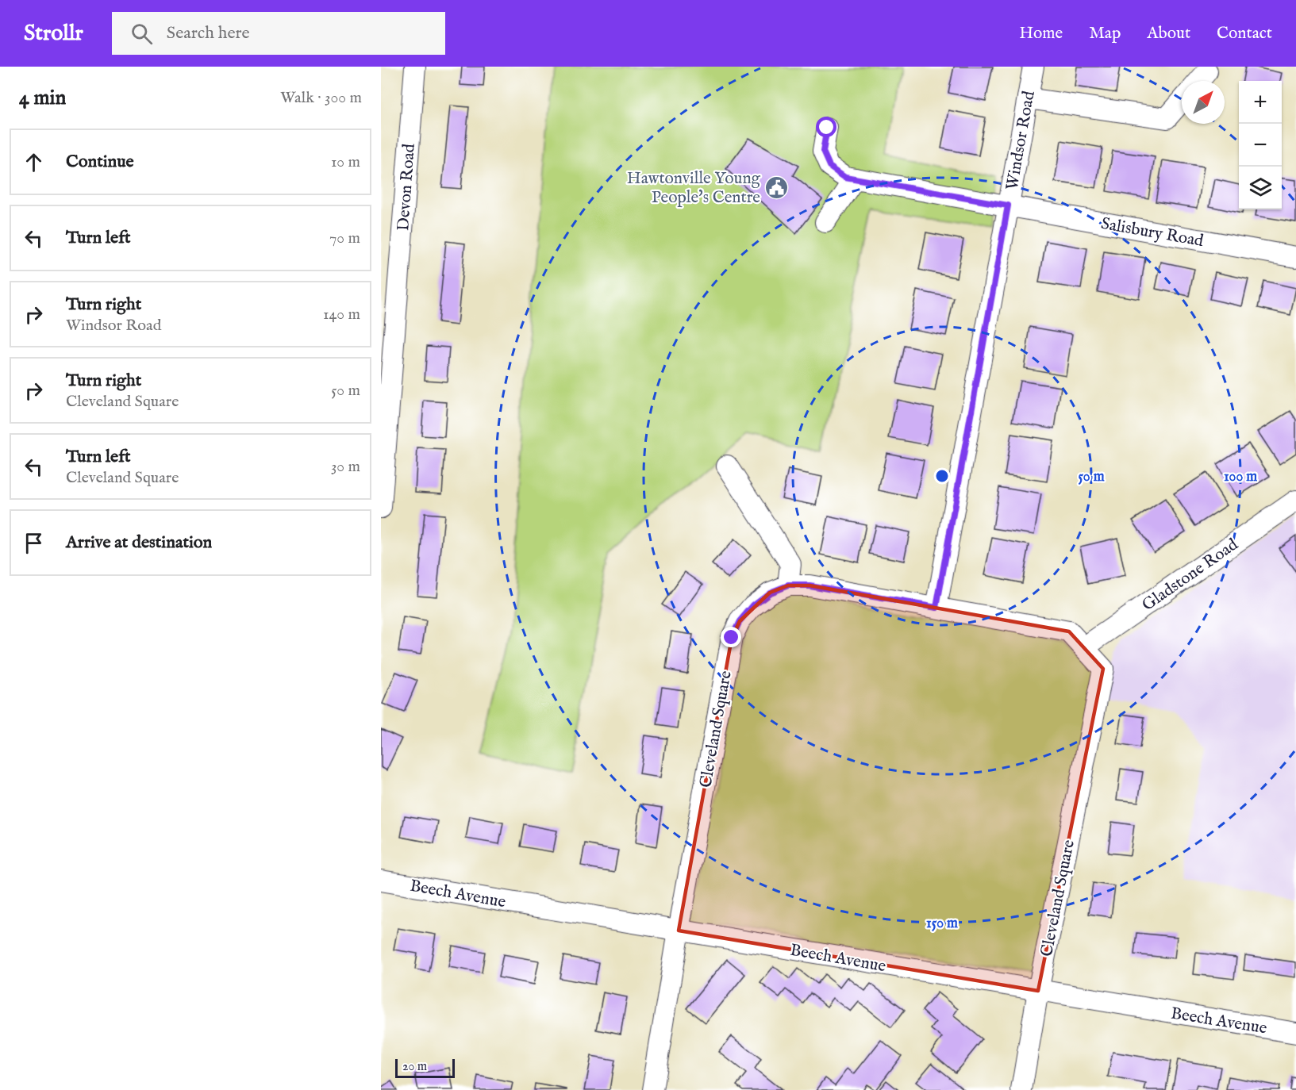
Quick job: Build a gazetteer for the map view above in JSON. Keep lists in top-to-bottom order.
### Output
{
  "streets": {
    "street": [
      "Windsor Road",
      "Devon Road",
      "Salisbury Road",
      "Gladstone Road",
      "Cleveland Square",
      "Beech Avenue"
    ]
  },
  "crossings": [
    ["Windsor Road", "Salisbury Road"],
    ["Windsor Road", "Cleveland Square"],
    ["Gladstone Road", "Cleveland Square"],
    ["Cleveland Square", "Beech Avenue"]
  ],
  "places": {
    "public building": ["Hawtonville Young People's Centre"]
  },
  "scale_bar": "20 m",
  "north": "top right",
  "page": {
    "header": "Strollr",
    "search": "Search here",
    "nav": [
      "Home",
      "Map",
      "About",
      "Contact"
    ],
    "heading": ["4 min", "Walk · 300 m"],
    "map_buttons": ["+", "−"],
    "list": [
      ["Continue", "10 m"],
      ["Turn left", "70 m"],
      ["Turn right", "Windsor Road", "140 m"],
      ["Turn right", "Cleveland Square", "50 m"],
      ["Turn left", "Cleveland Square", "30 m"],
      "Arrive at destination"
    ],
    "scale": "20 m"
  },
  "rings": ["50 m", "100 m", "150 m"]
}
